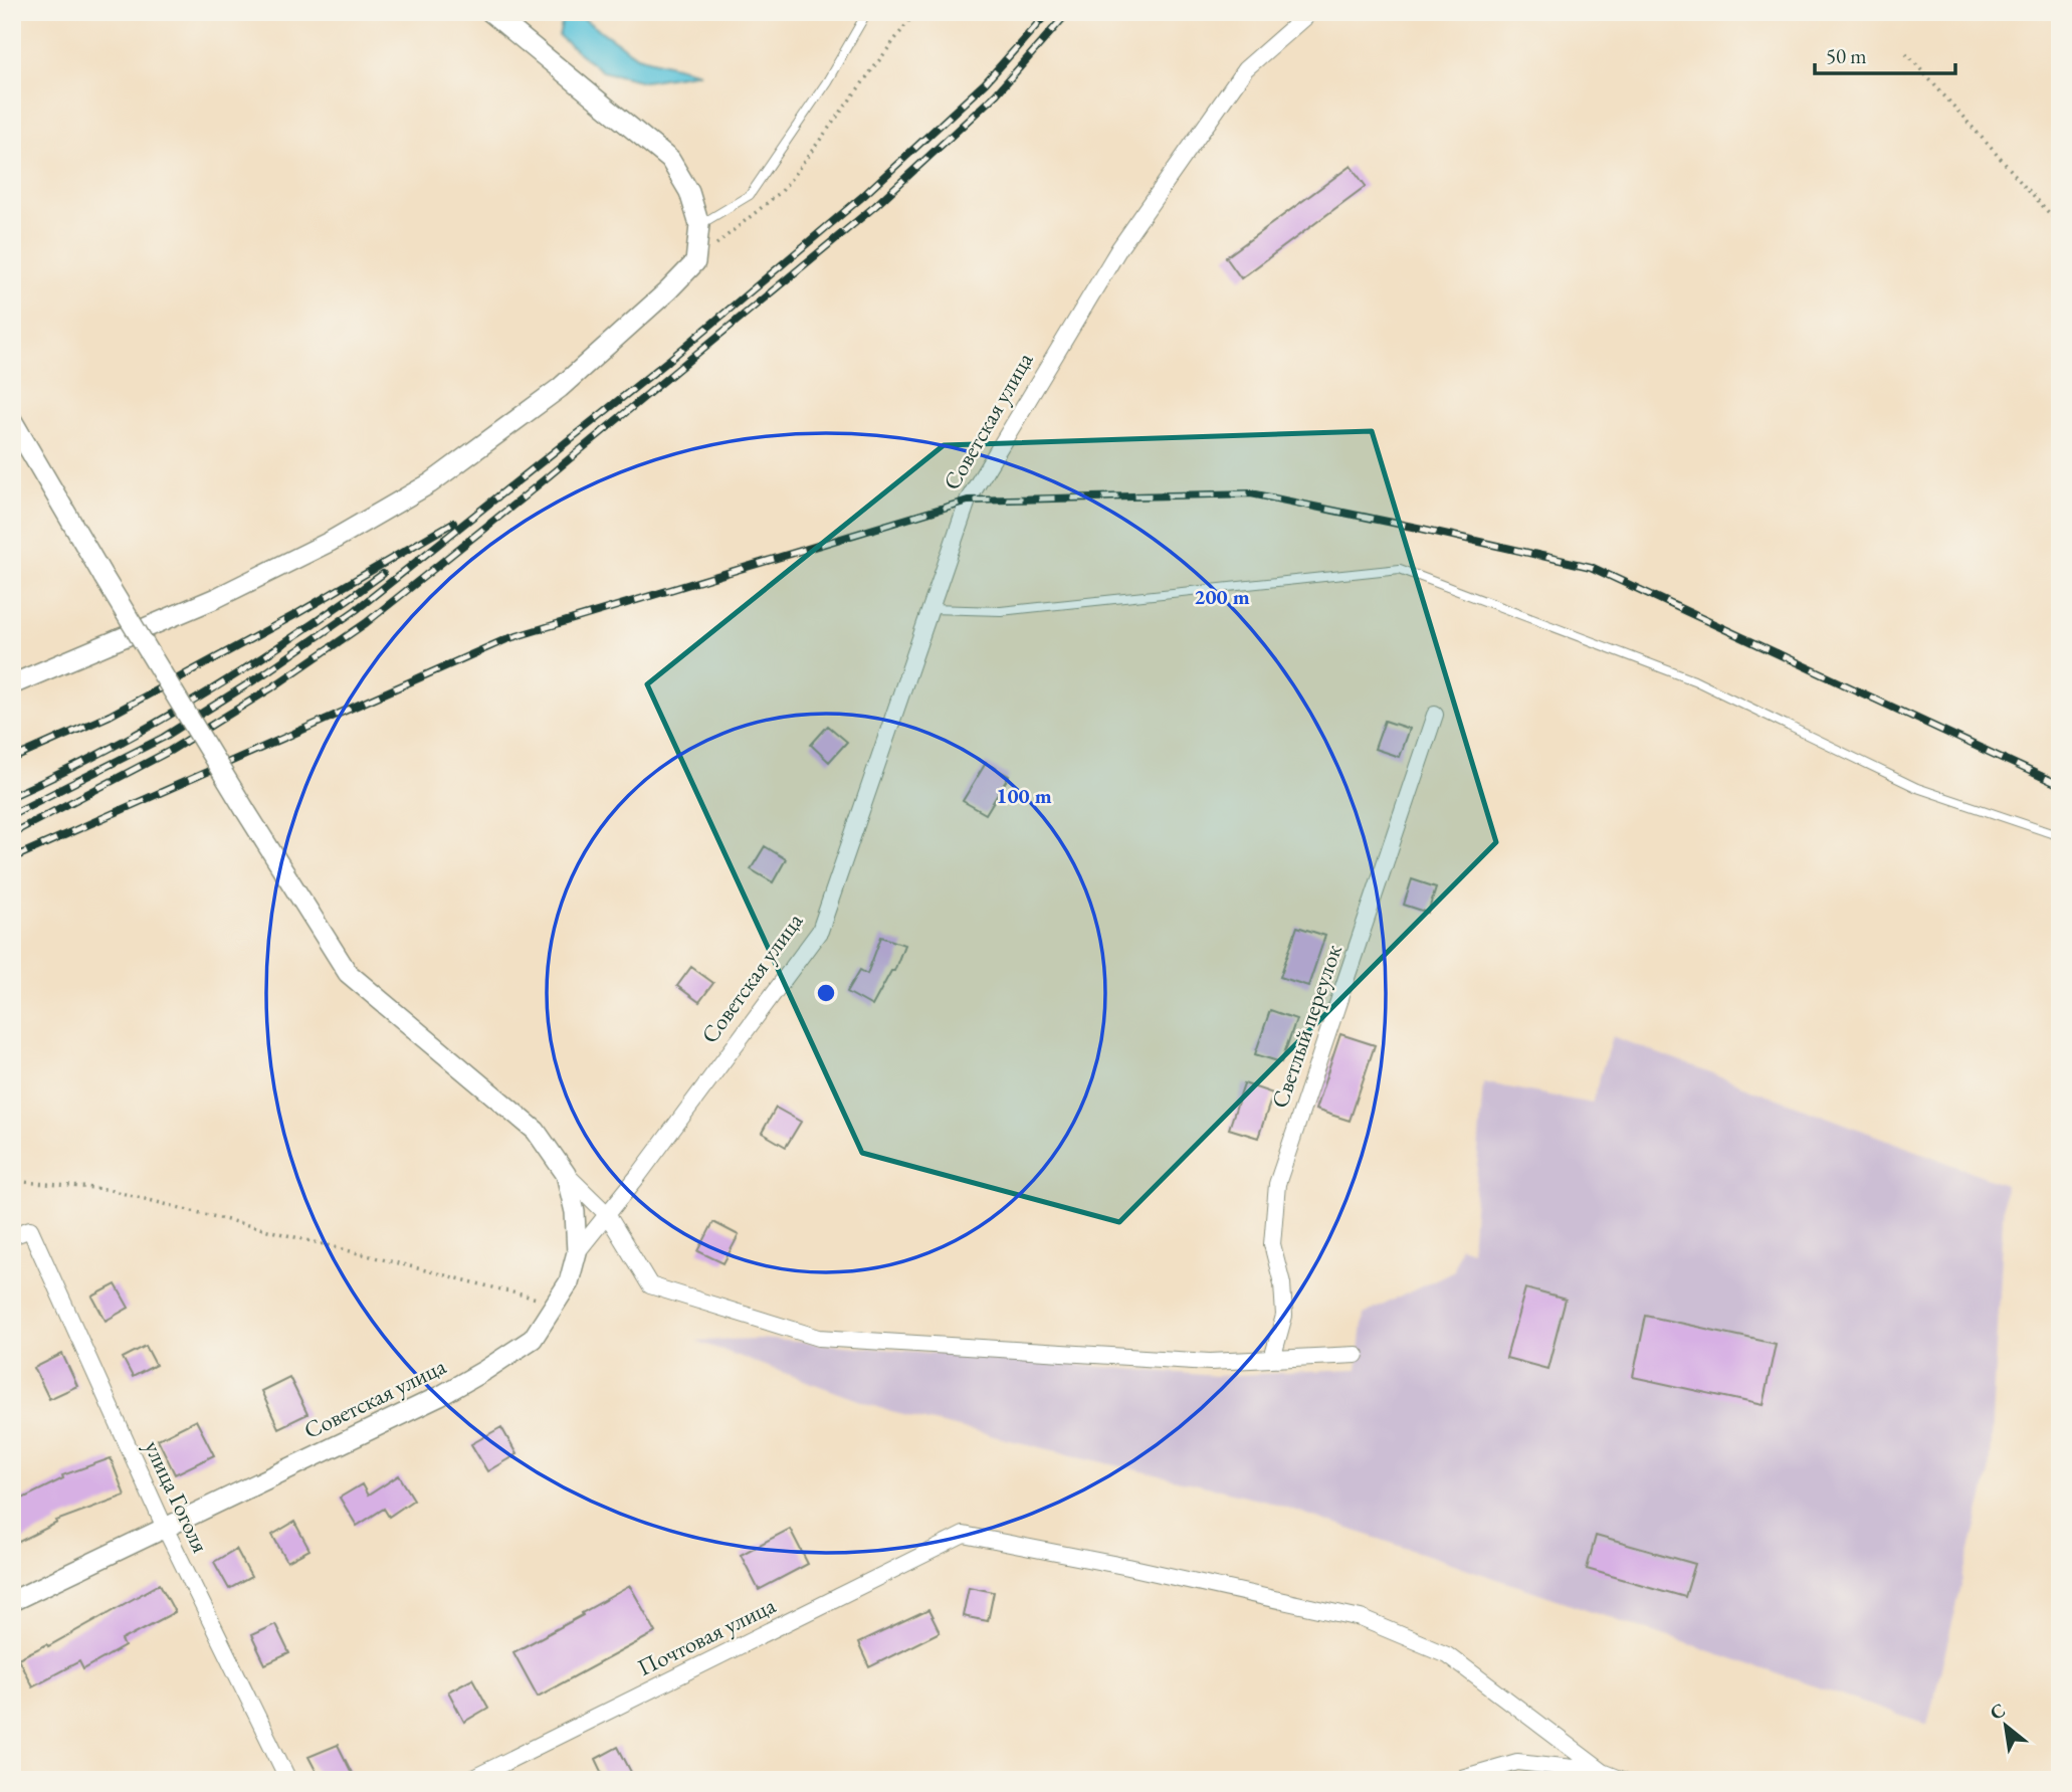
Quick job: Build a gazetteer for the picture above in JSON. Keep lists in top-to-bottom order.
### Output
{
  "streets": {
    "street": [
      "Советская улица",
      "Светлый переулок",
      "улица Гоголя",
      "Почтовая улица"
    ]
  },
  "crossings": [
    ["Советская улица", "улица Гоголя"]
  ],
  "scale_bar": "50 m",
  "north": "top left",
  "rings": ["200 m", "100 m"]
}
